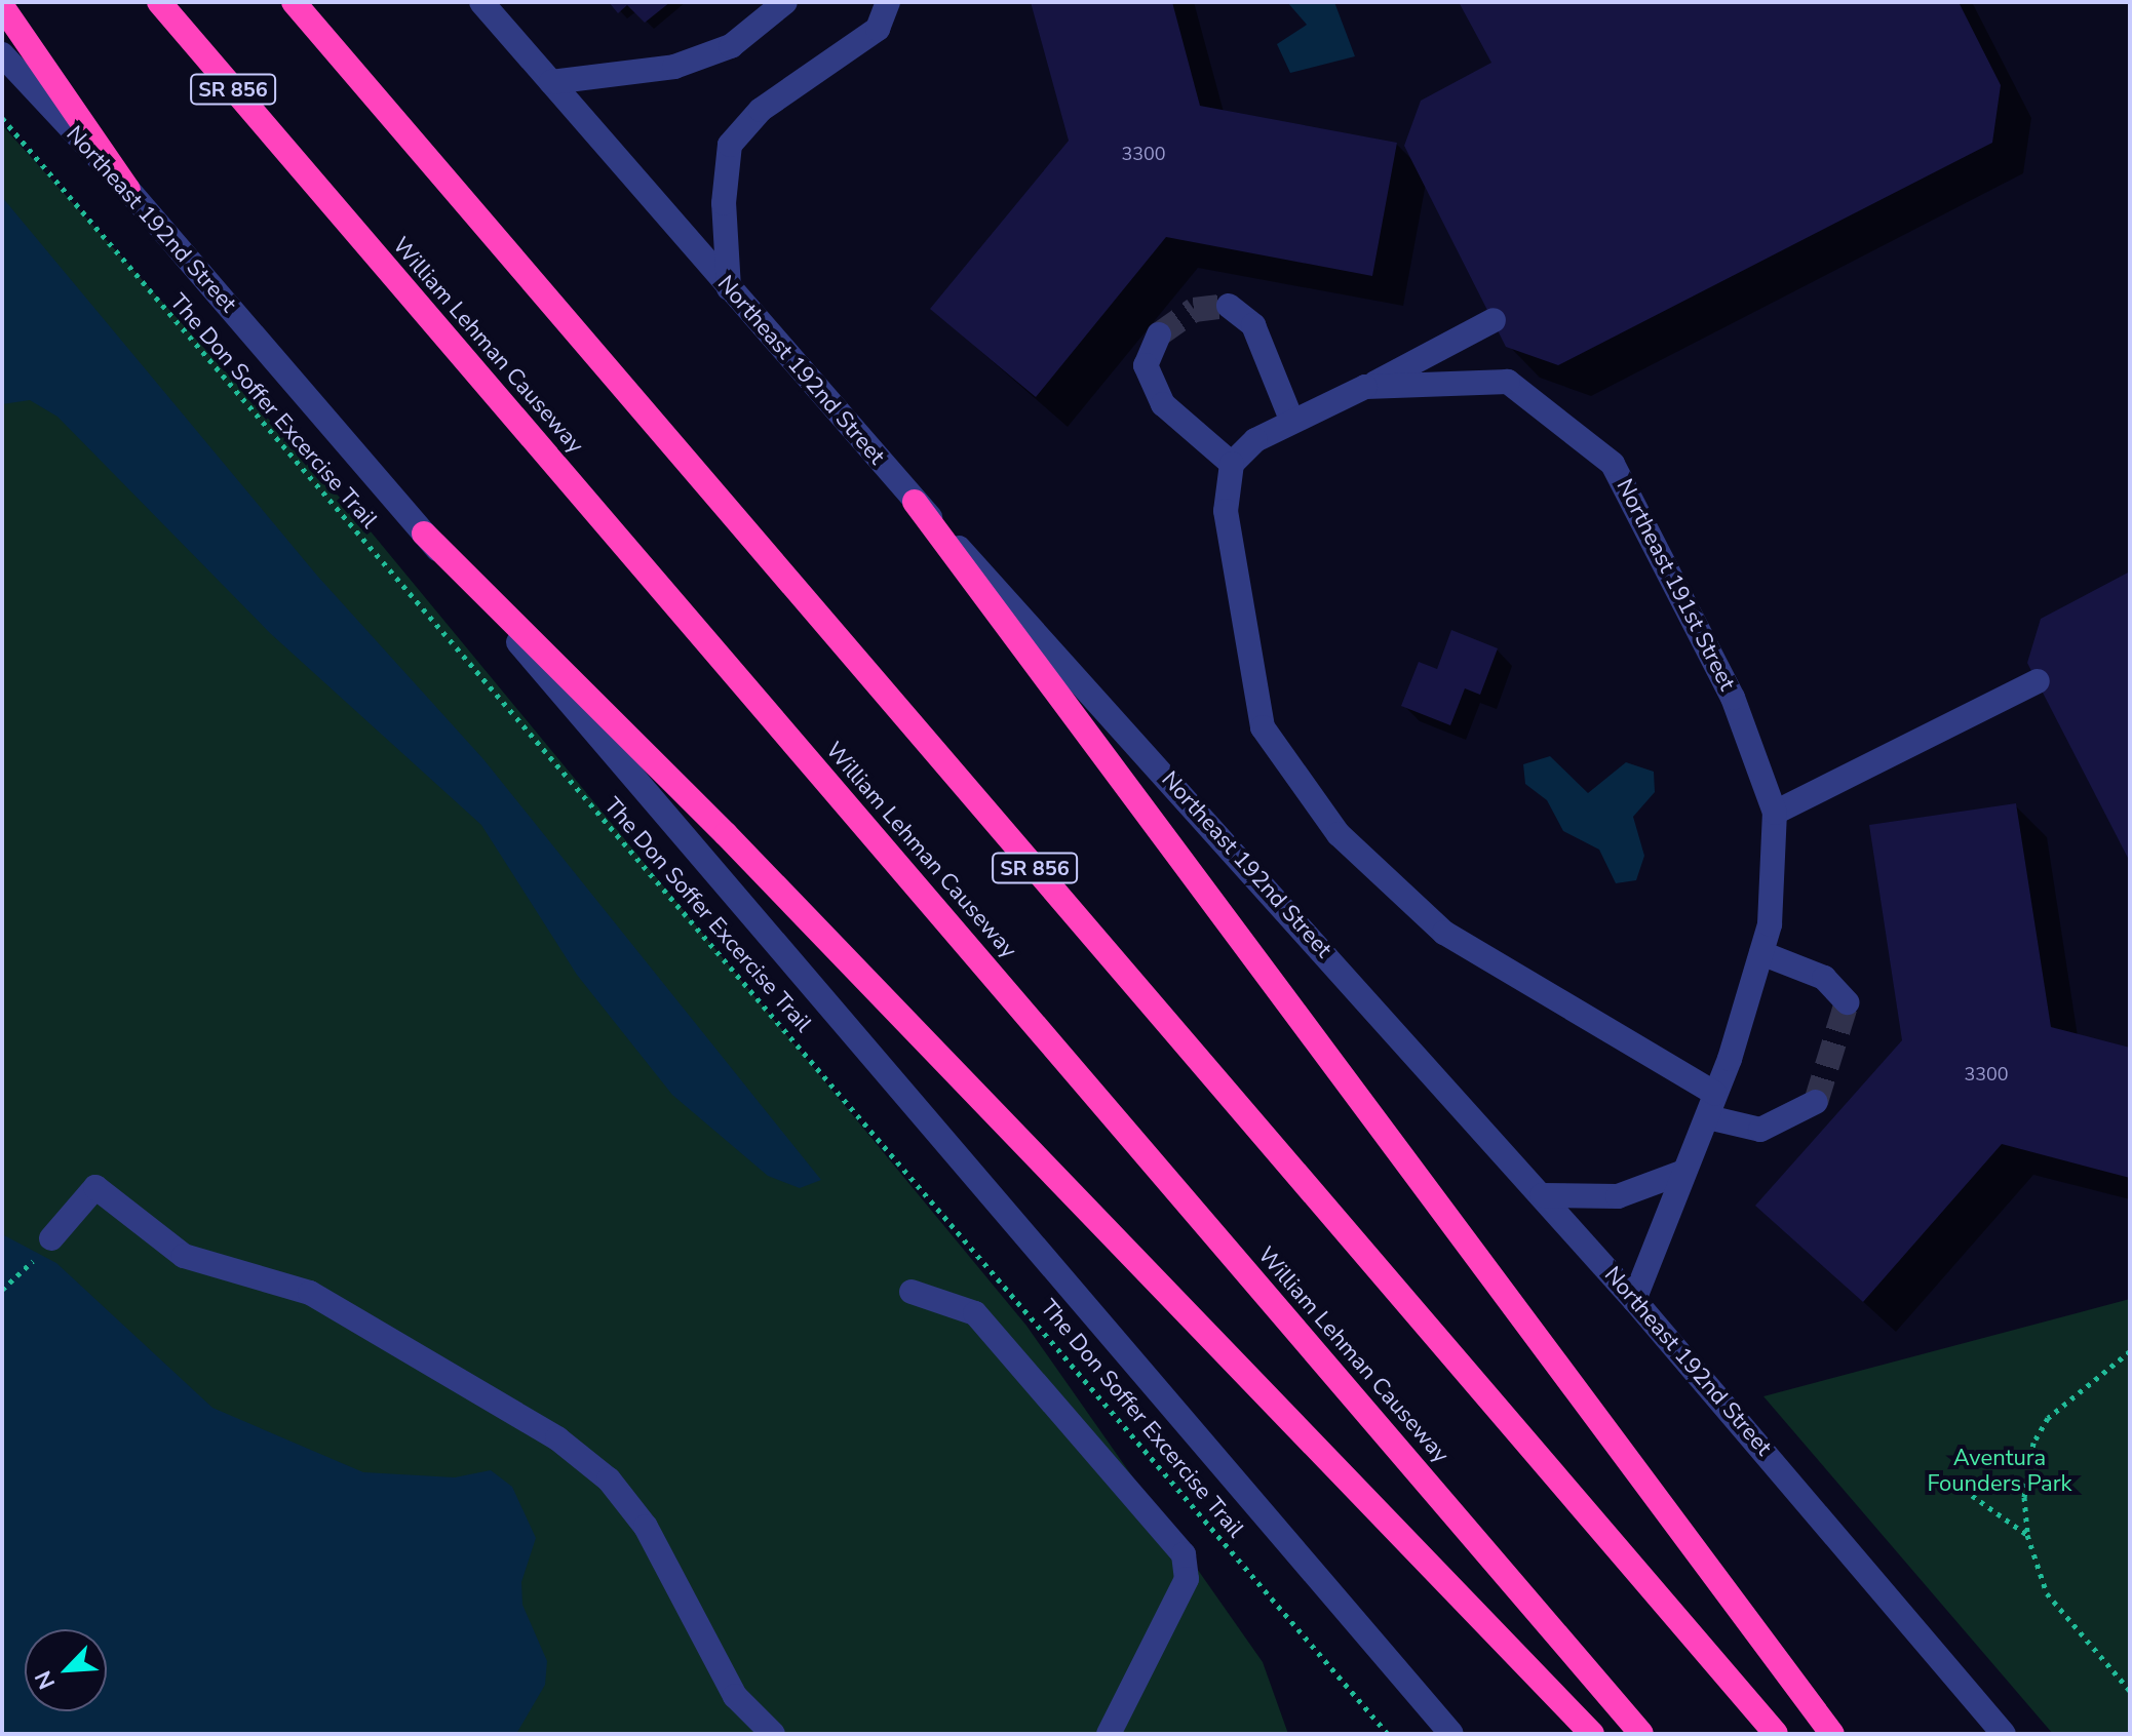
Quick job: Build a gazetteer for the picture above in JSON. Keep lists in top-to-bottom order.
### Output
{
  "streets": {
    "highway": ["SR 856", "William Lehman Causeway"],
    "street": ["Northeast 192nd Street", "Northeast 191st Street"],
    "path": ["The Don Soffer Excercise Trail"]
  },
  "crossings": [
    ["Northeast 192nd Street", "Northeast 191st Street"]
  ],
  "parks": ["Aventura Founders Park"],
  "house_numbers": ["3300", "3300"],
  "north": "bottom left"
}
